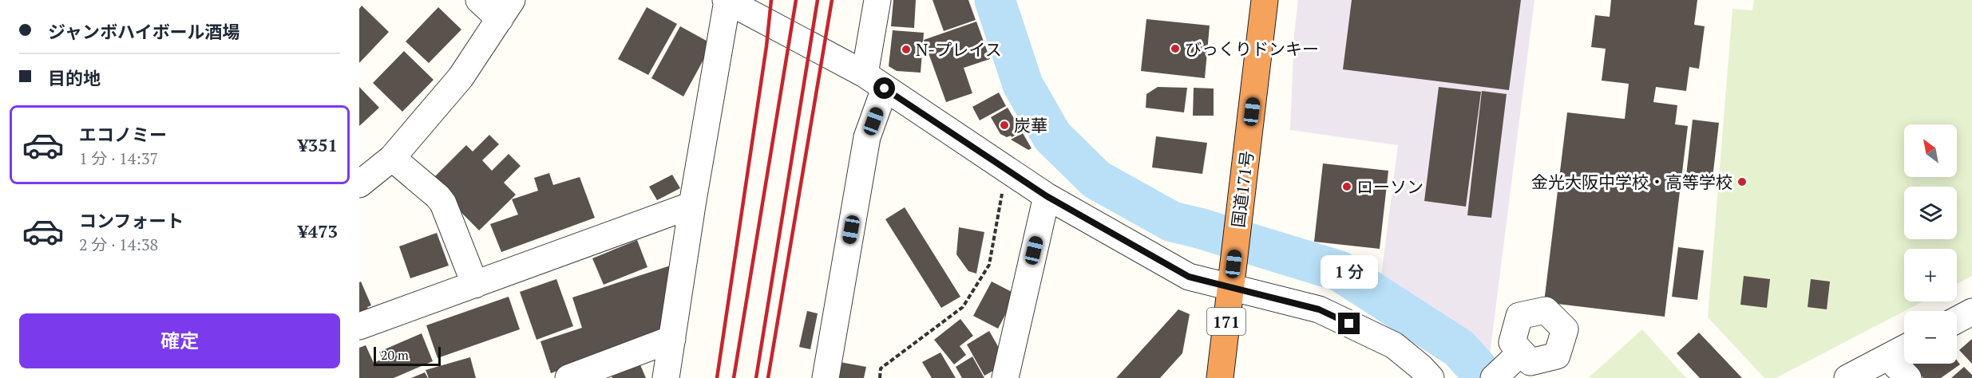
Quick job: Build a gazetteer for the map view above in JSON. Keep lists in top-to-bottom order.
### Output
{
  "streets": {
    "highway": ["国道171号", "171"]
  },
  "places": [
    "びっくりドンキー",
    "N-プレイス",
    "炭華",
    "金光大阪中学校・高等学校",
    "ローソン"
  ],
  "scale_bar": "20 m",
  "north": "top left",
  "page": {
    "banner": ["ジャンボハイボール酒場", "目的地"],
    "list": [
      {
        "name": "エコノミー",
        "note": "1 分 · 14:37",
        "value": "¥351"
      },
      {
        "name": "コンフォート",
        "note": "2 分 · 14:38",
        "value": "¥473"
      }
    ],
    "map_buttons": ["+", "−"],
    "bubble": "1 分",
    "buttons": "確定",
    "scale": "20 m"
  }
}
